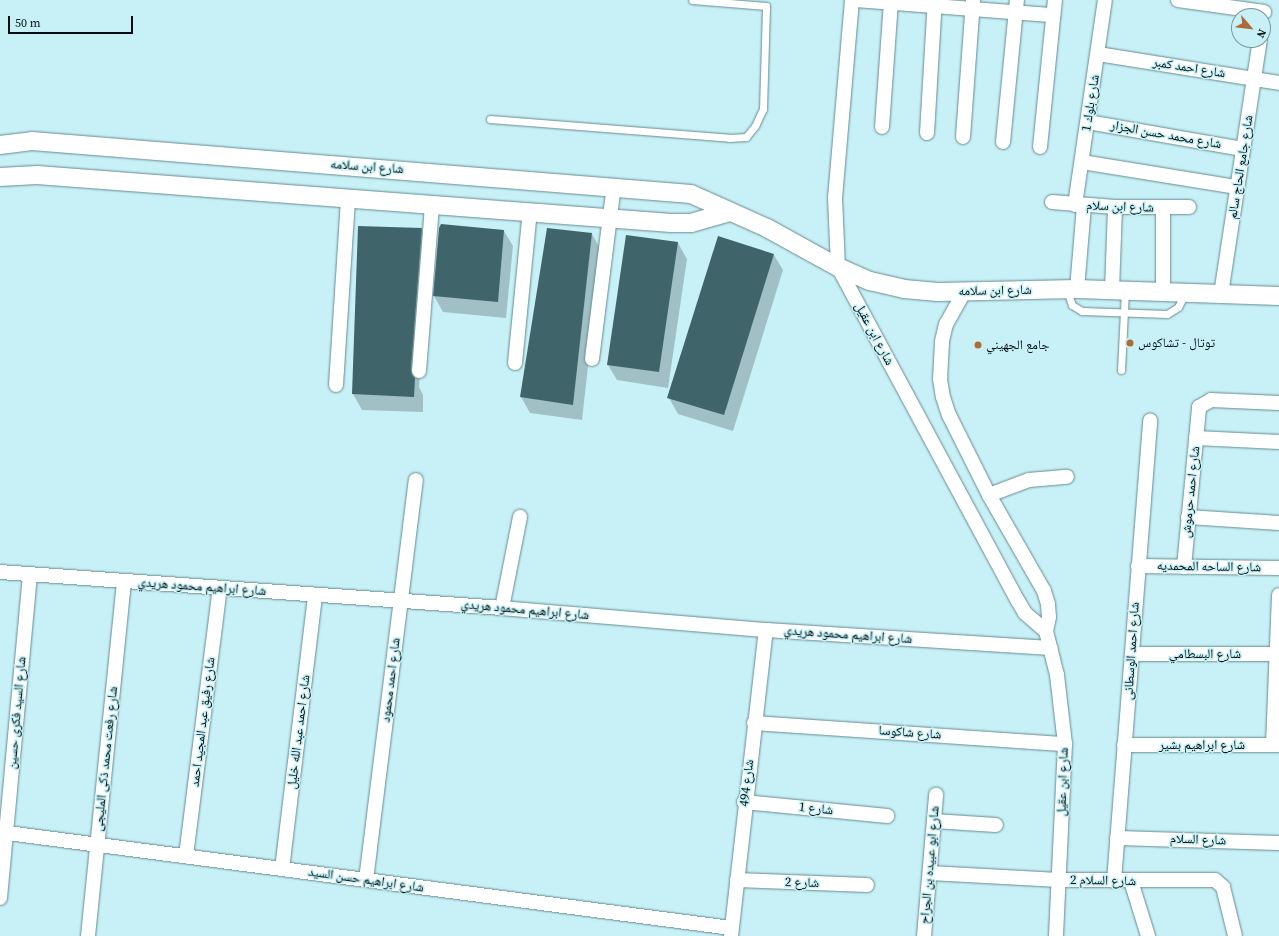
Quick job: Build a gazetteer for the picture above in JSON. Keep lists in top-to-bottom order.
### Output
{
  "streets": {
    "street": [
      "شارع احمد كمبر",
      "شارع بلوك 1",
      "شارع محمد حسن الجزار",
      "شارع ابن سلامه",
      "شارع جامع الحاج سالم",
      "شارع ابن سلام",
      "شارع ابن عقيل",
      "شارع احمد حرموش",
      "شارع الساحه المحمديه",
      "شارع ابراهيم محمود هريدي",
      "شارع احمد الوسطانى",
      "شارع البسطامي",
      "شارع احمد محمود",
      "شارع السيد فكرى حسين",
      "شارع رفيق عبد المجيد احمد",
      "شارع احمد عبد الله خليل",
      "شارع شاكوسا",
      "شارع ابراهيم بشير",
      "شارع رفعت محمد ذكى المليجى",
      "شارع 494",
      "شارع 1",
      "شارع السلام",
      "شارع ابو عبيده بن الجراح",
      "شارع ابراهيم حسن السيد",
      "شارع السلام 2",
      "شارع 2"
    ]
  },
  "crossings": [
    ["شارع احمد كمبر", "شارع بلوك 1"],
    ["شارع احمد كمبر", "شارع جامع الحاج سالم"],
    ["شارع بلوك 1", "شارع محمد حسن الجزار"],
    ["شارع بلوك 1", "شارع ابن سلامه"],
    ["شارع بلوك 1", "شارع ابن سلام"],
    ["شارع محمد حسن الجزار", "شارع جامع الحاج سالم"],
    ["شارع ابن سلامه", "شارع جامع الحاج سالم"],
    ["شارع ابن سلامه", "شارع ابن عقيل"],
    ["شارع ابن عقيل", "شارع ابراهيم محمود هريدي"],
    ["شارع ابن عقيل", "شارع شاكوسا"],
    ["شارع ابن عقيل", "شارع السلام 2"],
    ["شارع احمد حرموش", "شارع الساحه المحمديه"],
    ["شارع الساحه المحمديه", "شارع احمد الوسطانى"],
    ["شارع ابراهيم محمود هريدي", "شارع احمد محمود"],
    ["شارع ابراهيم محمود هريدي", "شارع السيد فكرى حسين"],
    ["شارع ابراهيم محمود هريدي", "شارع رفيق عبد المجيد احمد"],
    ["شارع ابراهيم محمود هريدي", "شارع احمد عبد الله خليل"],
    ["شارع ابراهيم محمود هريدي", "شارع رفعت محمد ذكى المليجى"],
    ["شارع ابراهيم محمود هريدي", "شارع 494"],
    ["شارع احمد الوسطانى", "شارع البسطامي"],
    ["شارع احمد الوسطانى", "شارع ابراهيم بشير"],
    ["شارع احمد الوسطانى", "شارع السلام"],
    ["شارع احمد الوسطانى", "شارع السلام 2"],
    ["شارع احمد محمود", "شارع ابراهيم حسن السيد"],
    ["شارع السيد فكرى حسين", "شارع ابراهيم حسن السيد"],
    ["شارع رفيق عبد المجيد احمد", "شارع ابراهيم حسن السيد"],
    ["شارع احمد عبد الله خليل", "شارع ابراهيم حسن السيد"],
    ["شارع شاكوسا", "شارع 494"],
    ["شارع رفعت محمد ذكى المليجى", "شارع ابراهيم حسن السيد"],
    ["شارع 494", "شارع 1"],
    ["شارع 494", "شارع ابراهيم حسن السيد"],
    ["شارع 494", "شارع 2"],
    ["شارع ابو عبيده بن الجراح", "شارع السلام 2"]
  ],
  "places": ["توتال - تشاكوس", "جامع الجهيني"],
  "scale_bar": "50 m",
  "north": "bottom right"
}
